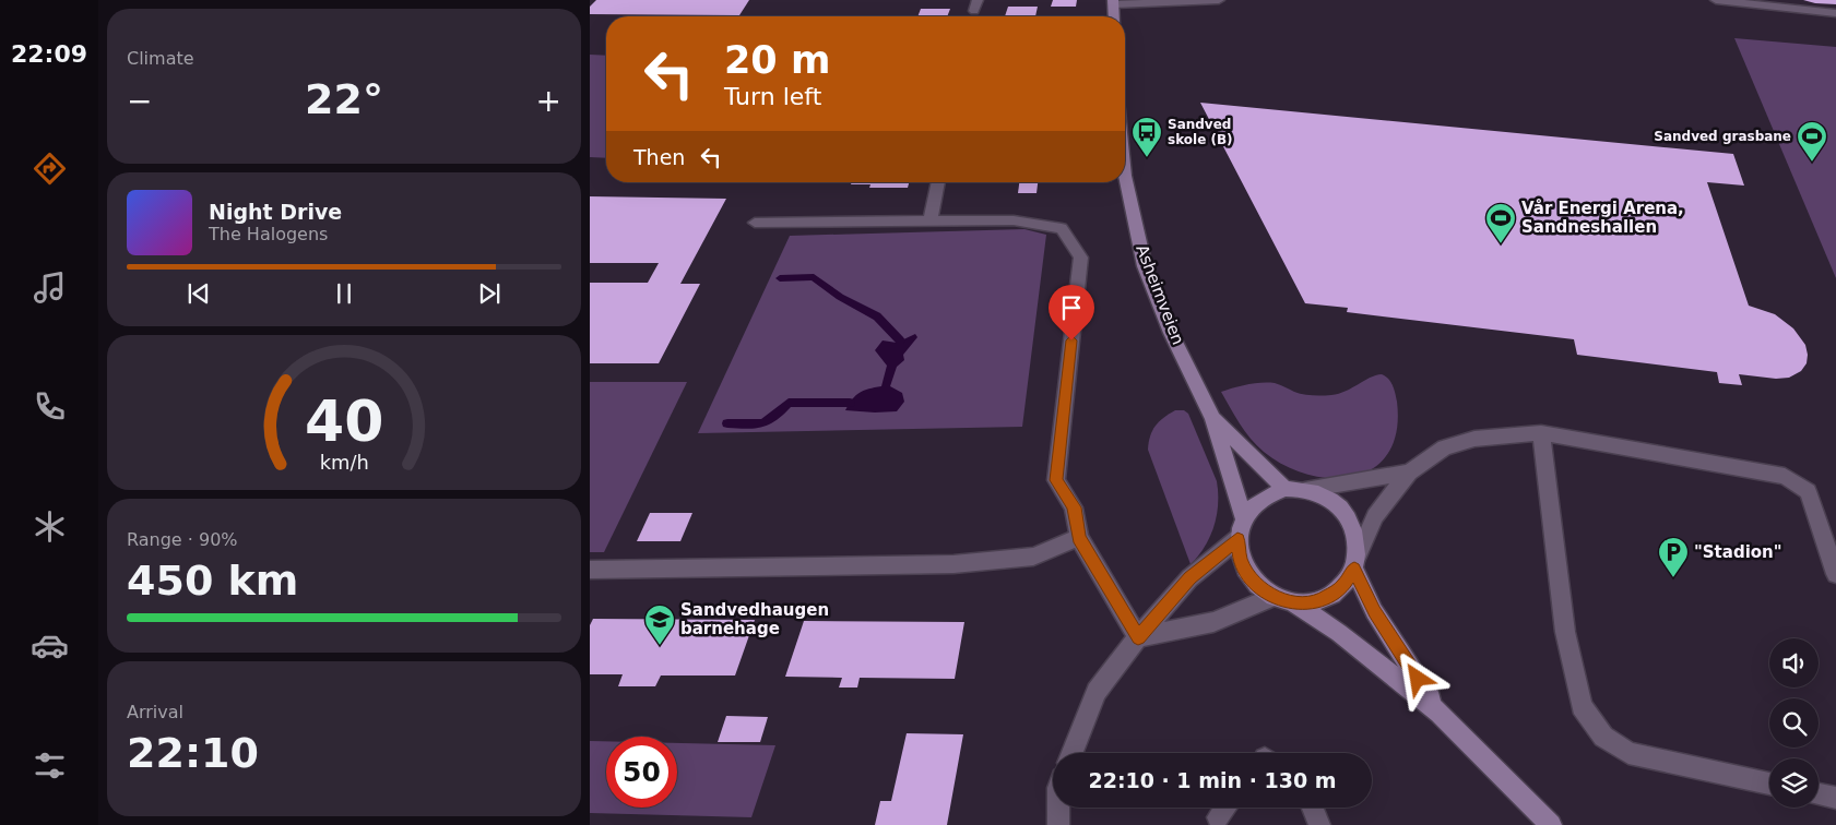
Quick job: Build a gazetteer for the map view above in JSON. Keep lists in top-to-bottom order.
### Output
{
  "streets": {
    "main road": ["Asheimveien"]
  },
  "places": {
    "bus stop": ["Sandved skole (B)"],
    "sports": ["Sandved grasbane", "Vår Energi Arena, Sandneshallen"],
    "parking": ["\"Stadion\""],
    "school or university": ["Sandvedhaugen barnehage"]
  },
  "page": {
    "tabs": "22:09",
    "tile": [
      "Climate",
      ["Range · 90%", "450 km"],
      ["Arrival", "22:10"]
    ],
    "turn": ["20 m", "Turn left"],
    "heat": ["−", "22°", "+"],
    "then": "Then",
    "song": ["Night Drive", "The Halogens"],
    "limit": "50",
    "trip": "22:10 · 1 min · 130 m",
    "gauge": ["40", "km/h"]
  }
}
